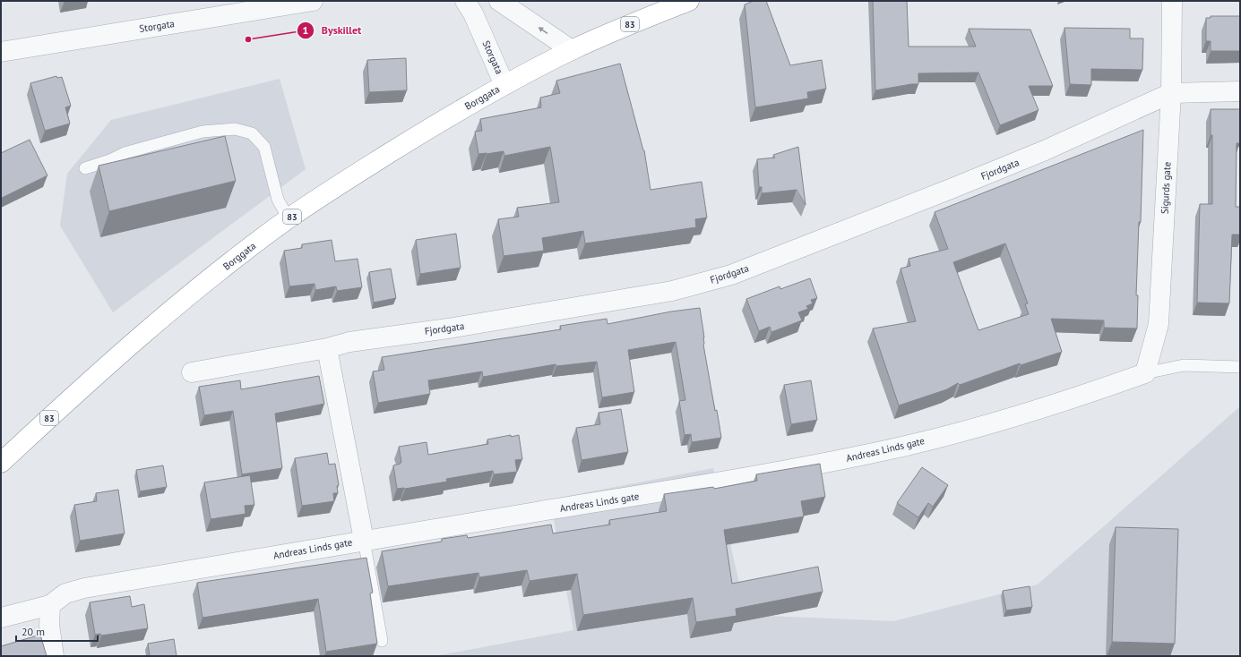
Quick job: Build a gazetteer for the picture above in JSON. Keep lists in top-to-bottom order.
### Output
{
  "streets": {
    "highway": ["83", "Storgata", "Borggata"],
    "street": ["Fjordgata", "Sigurds gate", "Andreas Linds gate"]
  },
  "crossings": [
    ["Storgata", "Borggata"],
    ["Fjordgata", "Sigurds gate"],
    ["Sigurds gate", "Andreas Linds gate"]
  ],
  "places": ["Byskillet"],
  "scale_bar": "20 m"
}
